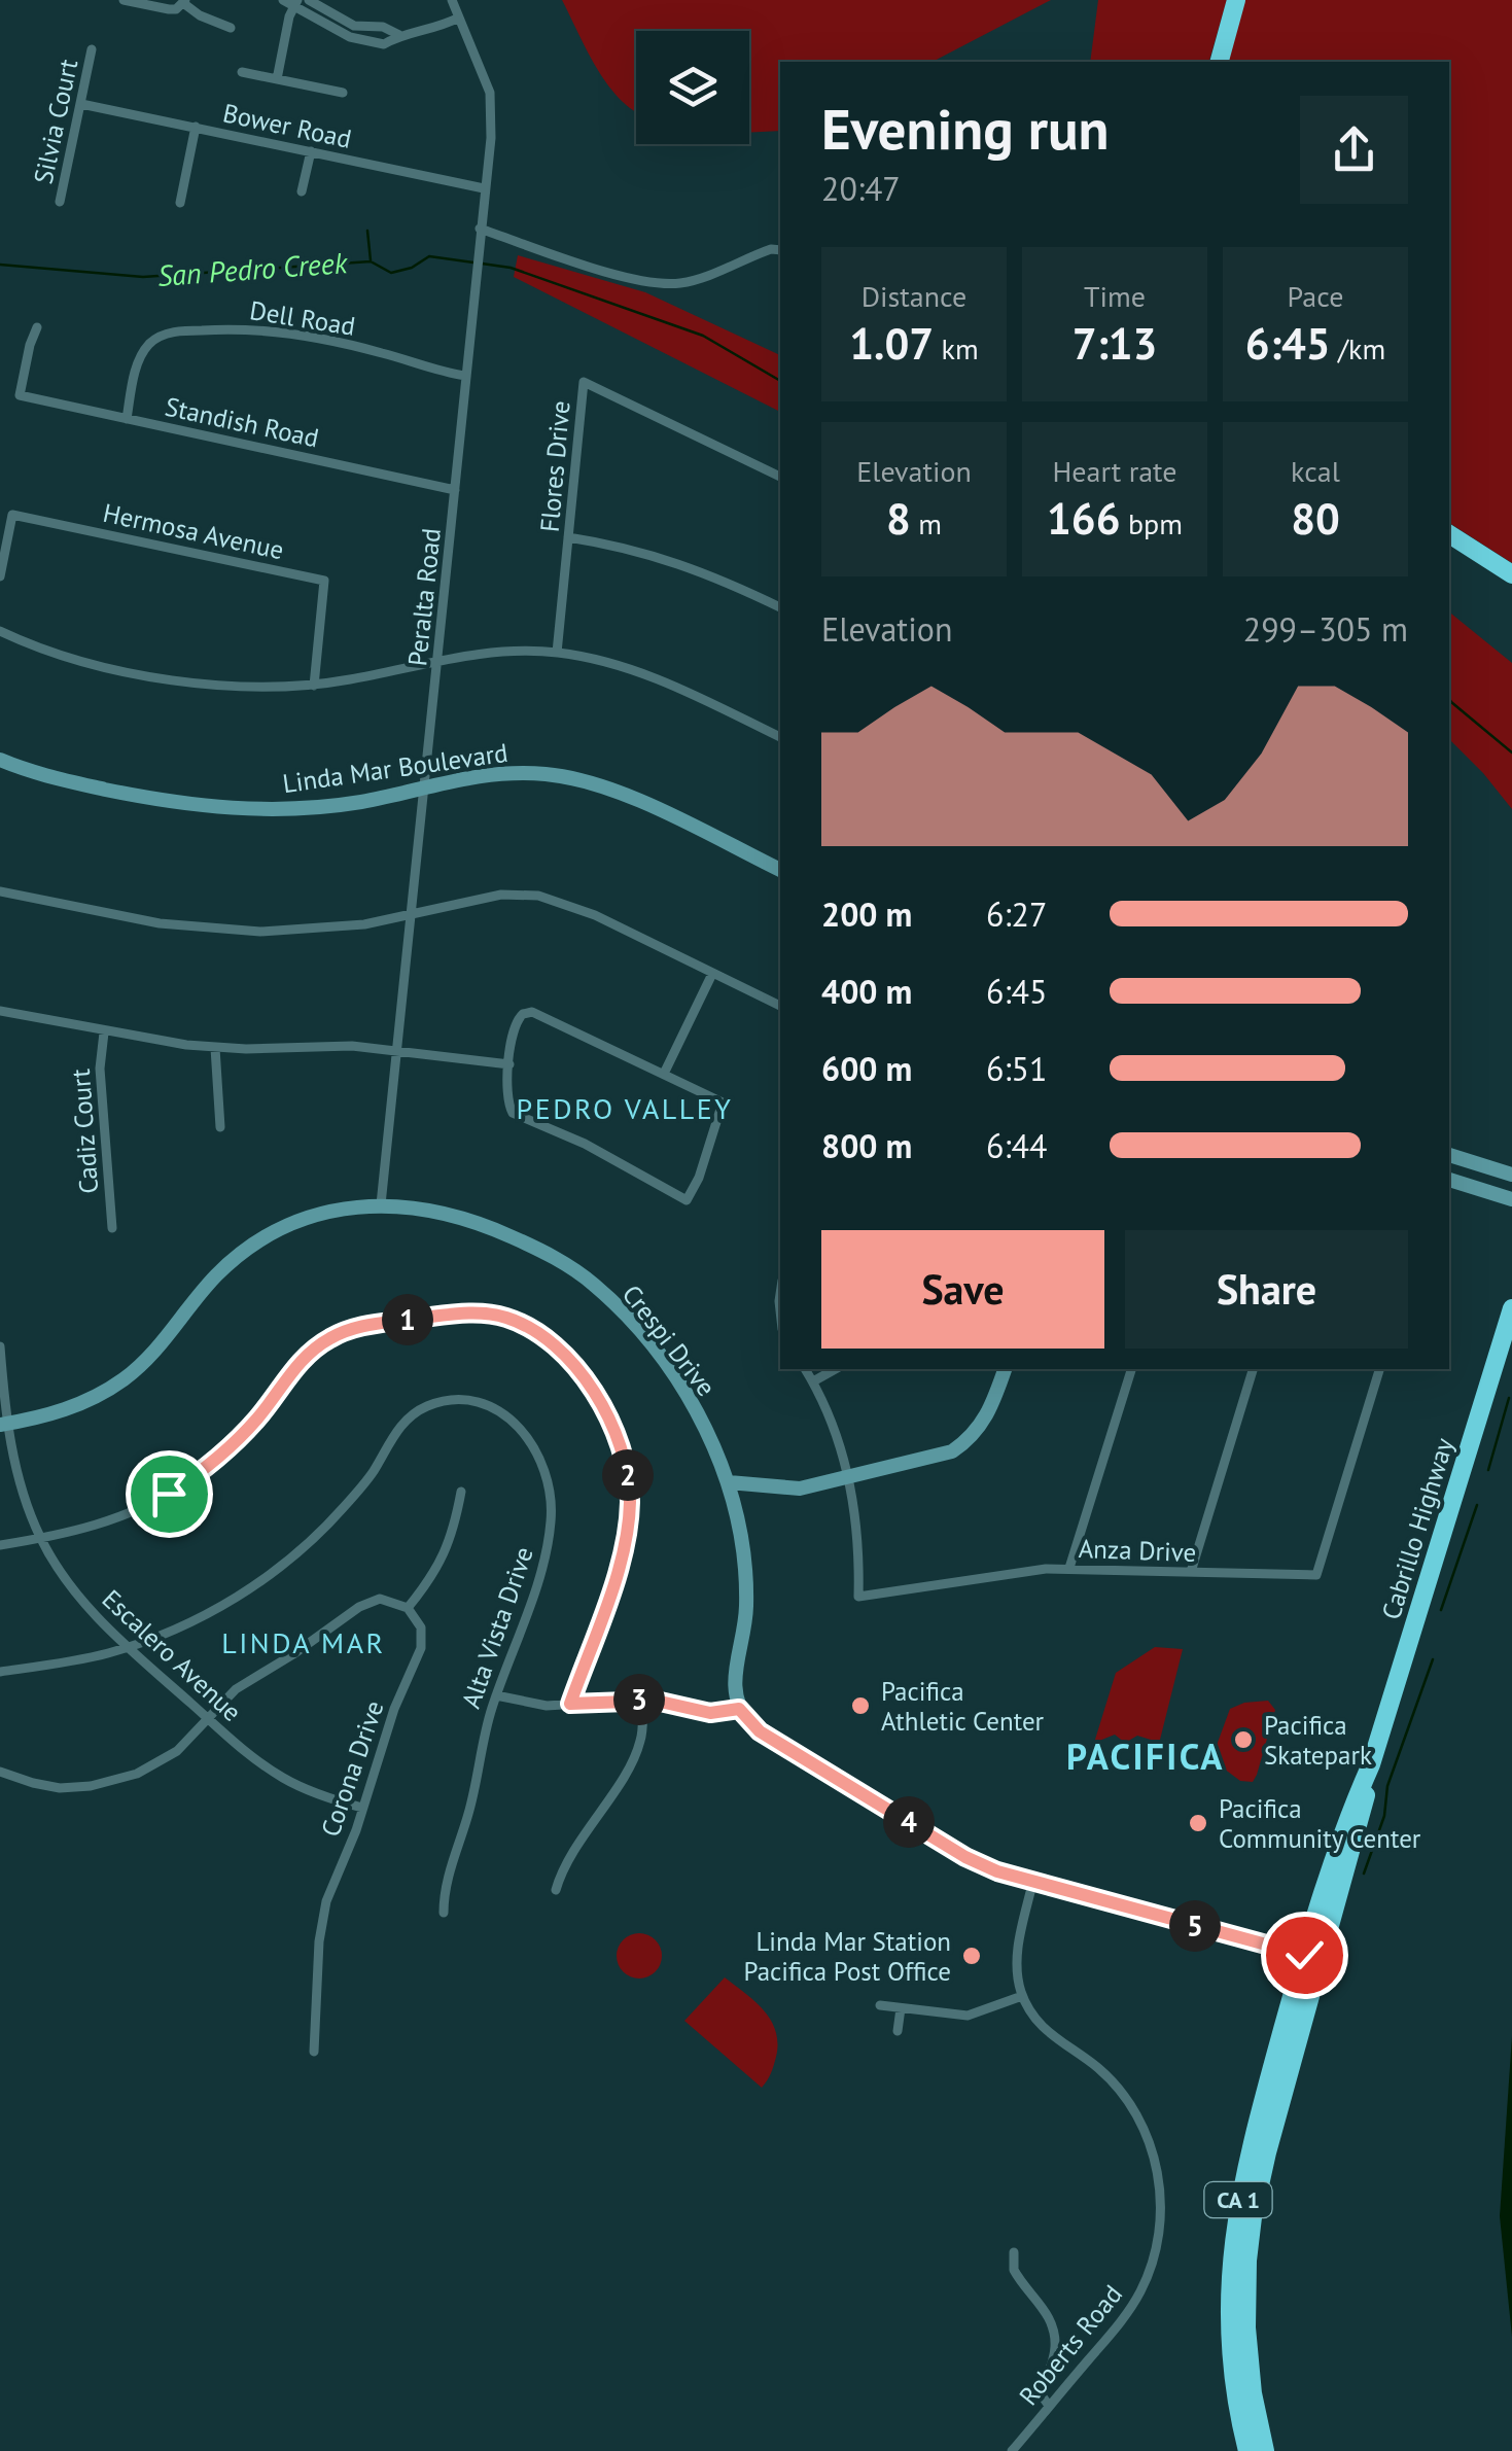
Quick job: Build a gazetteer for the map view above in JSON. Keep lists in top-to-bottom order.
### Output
{
  "streets": {
    "highway": ["Cabrillo Highway", "CA 1"],
    "street": [
      "Silvia Court",
      "Bower Road",
      "Dell Road",
      "Standish Road",
      "Flores Drive",
      "Hermosa Avenue",
      "Peralta Road",
      "Linda Mar Boulevard",
      "Cadiz Court",
      "Crespi Drive",
      "Anza Drive",
      "Alta Vista Drive",
      "Escalero Avenue",
      "Corona Drive",
      "Roberts Road"
    ]
  },
  "crossings": [
    ["Silvia Court", "Bower Road"],
    ["Bower Road", "Peralta Road"],
    ["Dell Road", "Standish Road"],
    ["Dell Road", "Peralta Road"],
    ["Standish Road", "Peralta Road"],
    ["Peralta Road", "Linda Mar Boulevard"],
    ["Peralta Road", "Crespi Drive"],
    ["Crespi Drive", "Escalero Avenue"],
    ["Alta Vista Drive", "Escalero Avenue"],
    ["Escalero Avenue", "Corona Drive"]
  ],
  "districts": ["PEDRO VALLEY", "LINDA MAR", "PACIFICA"],
  "water": ["San Pedro Creek"],
  "places": [
    "Pacifica Athletic Center",
    "Pacifica Skatepark",
    "Pacifica Community Center",
    "Linda Mar Station Pacifica Post Office"
  ],
  "page": {
    "heading": ["Evening run", "20:47"],
    "stats": [
      ["Distance", "1.07 km"],
      ["Time", "7:13"],
      ["Pace", "6:45 /km"],
      ["Elevation", "8 m"],
      ["Heart rate", "166 bpm"],
      ["kcal", "80"]
    ],
    "chart": ["Elevation", "299–305 m"],
    "list": [
      {
        "name": "200 m",
        "note": "6:27"
      },
      {
        "name": "400 m",
        "note": "6:45"
      },
      {
        "name": "600 m",
        "note": "6:51"
      },
      {
        "name": "800 m",
        "note": "6:44"
      }
    ],
    "buttons": ["Save", "Share"],
    "pins": [
      "1",
      "2",
      "3",
      "4",
      "5"
    ]
  }
}
